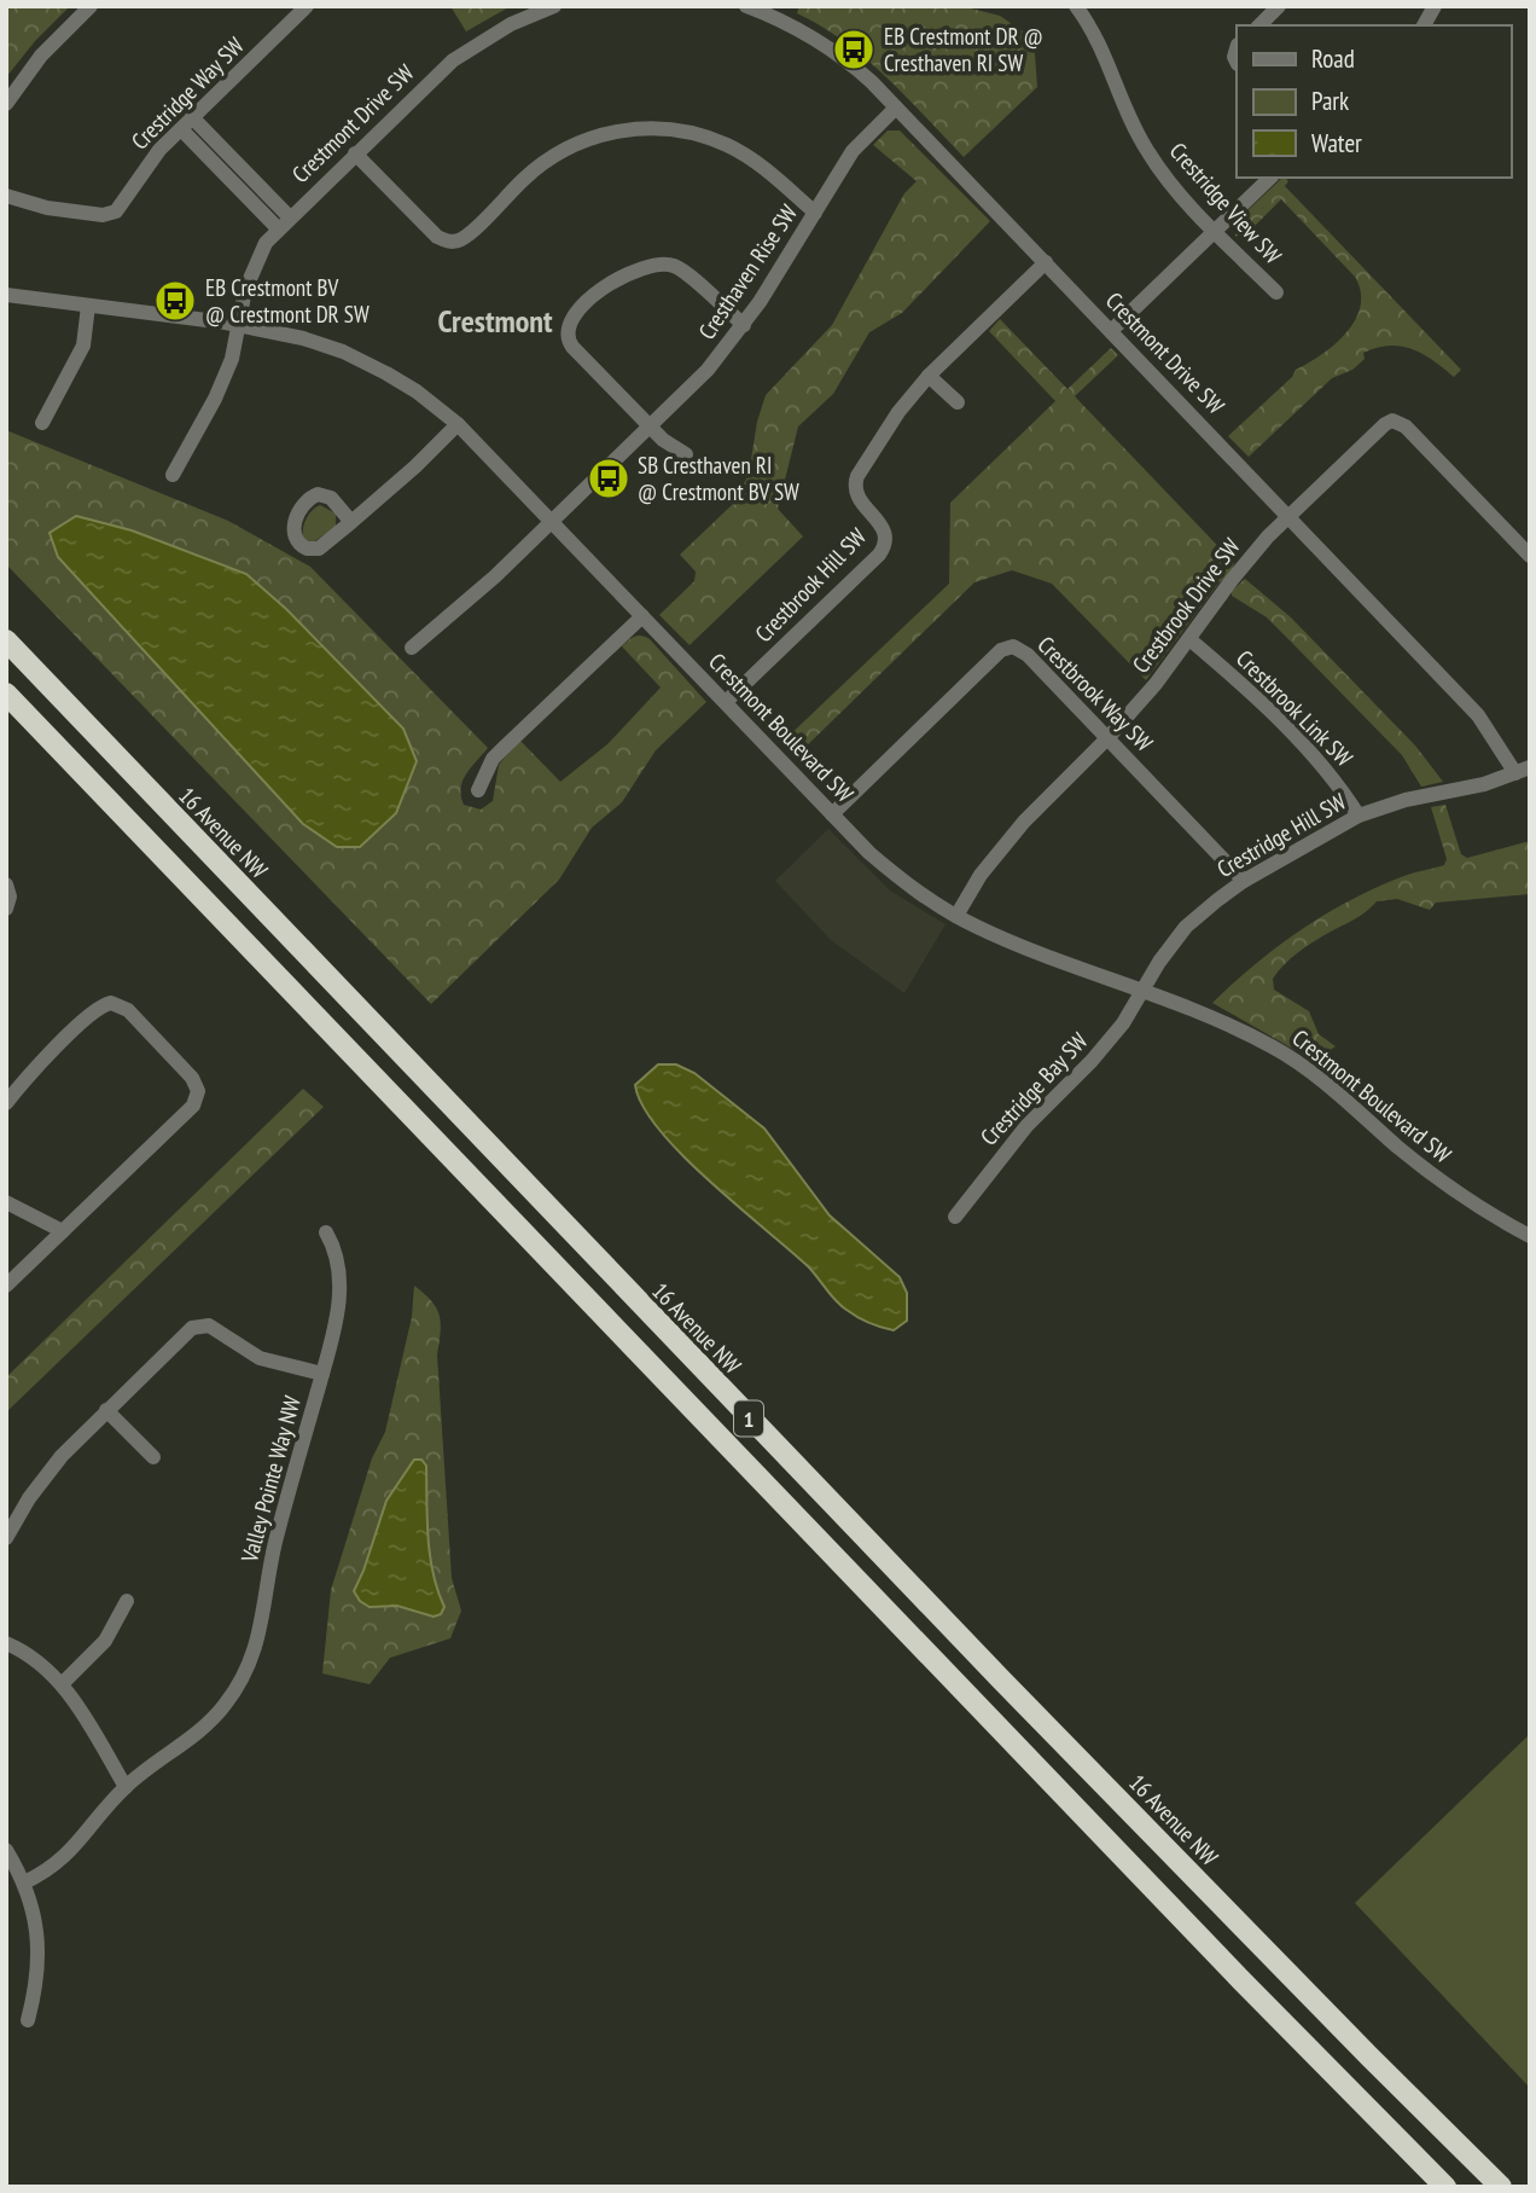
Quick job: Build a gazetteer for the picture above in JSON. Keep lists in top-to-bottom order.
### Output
{
  "streets": {
    "highway": ["16 Avenue NW", "1"],
    "street": [
      "Crestridge Way SW",
      "Crestmont Drive SW",
      "Crestridge View SW",
      "Cresthaven Rise SW",
      "Crestbrook Hill SW",
      "Crestbrook Drive SW",
      "Crestbrook Way SW",
      "Crestbrook Link SW",
      "Crestmont Boulevard SW",
      "Crestridge Hill SW",
      "Crestridge Bay SW",
      "Valley Pointe Way NW"
    ]
  },
  "crossings": [
    ["Crestmont Drive SW", "Cresthaven Rise SW"],
    ["Crestmont Drive SW", "Crestbrook Hill SW"],
    ["Crestmont Drive SW", "Crestbrook Drive SW"],
    ["Crestmont Drive SW", "Crestmont Boulevard SW"],
    ["Crestmont Drive SW", "Crestridge Hill SW"],
    ["Cresthaven Rise SW", "Crestmont Boulevard SW"],
    ["Crestbrook Hill SW", "Crestmont Boulevard SW"],
    ["Crestbrook Drive SW", "Crestbrook Way SW"],
    ["Crestbrook Drive SW", "Crestbrook Link SW"],
    ["Crestbrook Drive SW", "Crestmont Boulevard SW"],
    ["Crestbrook Way SW", "Crestmont Boulevard SW"],
    ["Crestbrook Way SW", "Crestridge Hill SW"],
    ["Crestbrook Link SW", "Crestridge Hill SW"],
    ["Crestmont Boulevard SW", "Crestridge Hill SW"],
    ["Crestmont Boulevard SW", "Crestridge Bay SW"],
    ["Crestridge Hill SW", "Crestridge Bay SW"]
  ],
  "districts": ["Crestmont"],
  "places": {
    "bus stop": ["EB Crestmont DR @ Cresthaven RI SW", "EB Crestmont BV @ Crestmont DR SW", "SB Cresthaven RI @ Crestmont BV SW"]
  },
  "legend": ["Road", "Park", "Water"]
}
